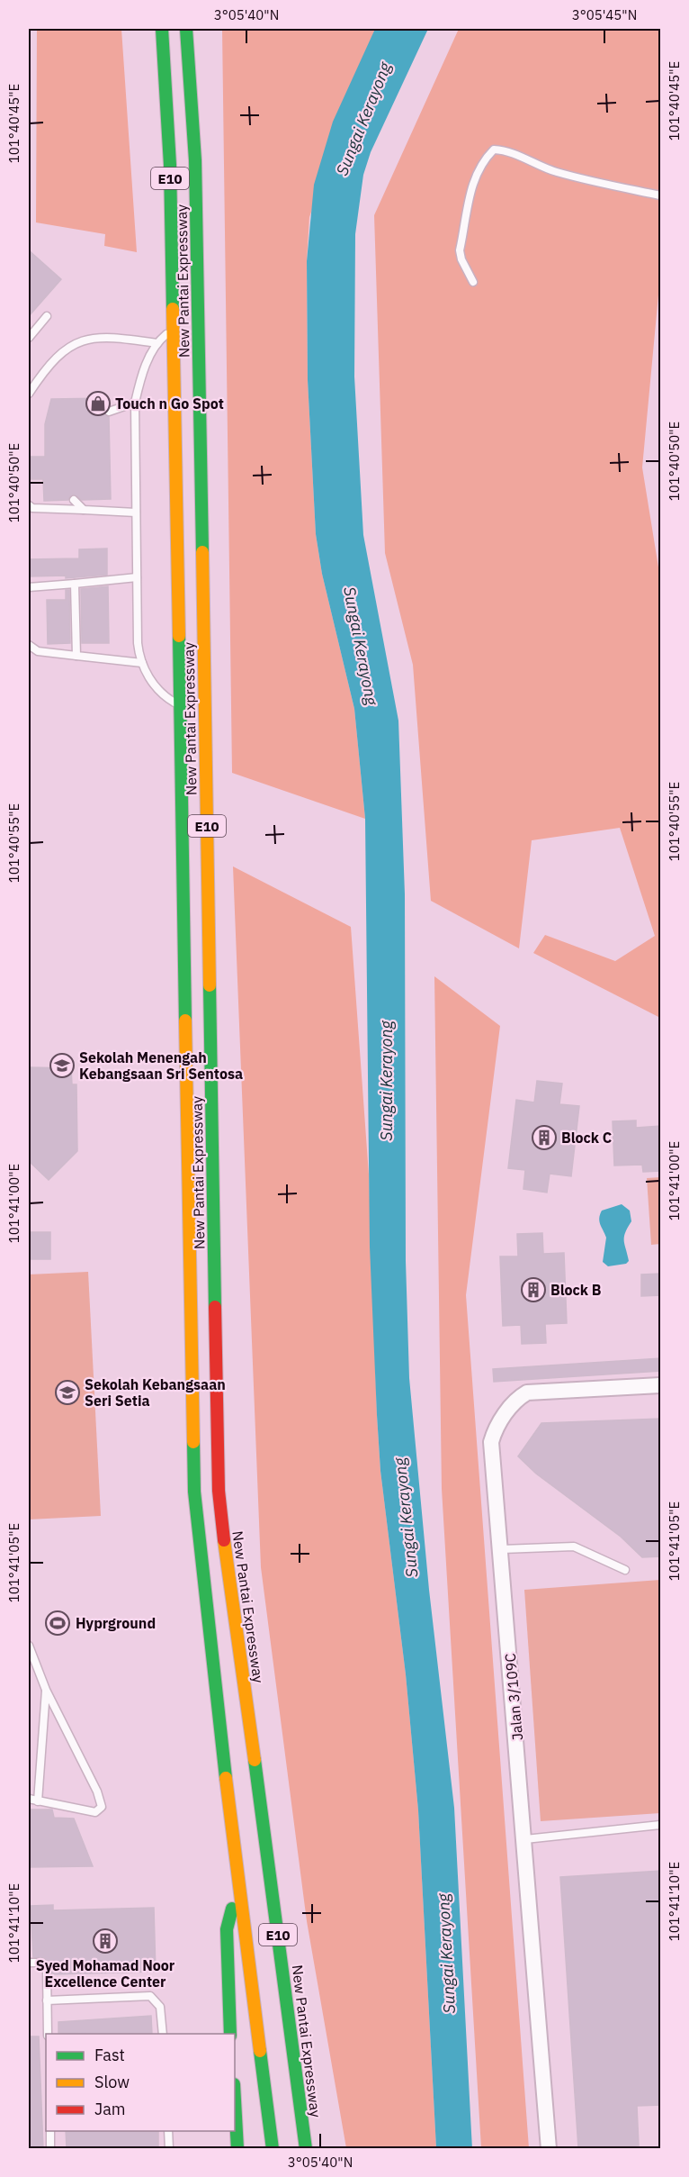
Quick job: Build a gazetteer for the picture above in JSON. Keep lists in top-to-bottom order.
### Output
{
  "streets": {
    "highway": ["E10", "New Pantai Expressway"],
    "street": ["Jalan 3/109C"]
  },
  "water": ["Sungai Kerayong"],
  "places": {
    "shop": ["Touch n Go Spot"],
    "school or university": ["Sekolah Menengah Kebangsaan Sri Sentosa", "Sekolah Kebangsaan Seri Setia"],
    "building": ["Block C", "Block B", "Syed Mohamad Noor Excellence Center"],
    "sports": ["Hyprground"]
  },
  "legend": ["Fast", "Slow", "Jam"],
  "coordinates": [
    "3°05'40\"N",
    "3°05'45\"N",
    "101°40'45\"E",
    "101°40'50\"E",
    "101°40'55\"E",
    "101°41'00\"E",
    "101°41'05\"E",
    "101°41'10\"E"
  ]
}
